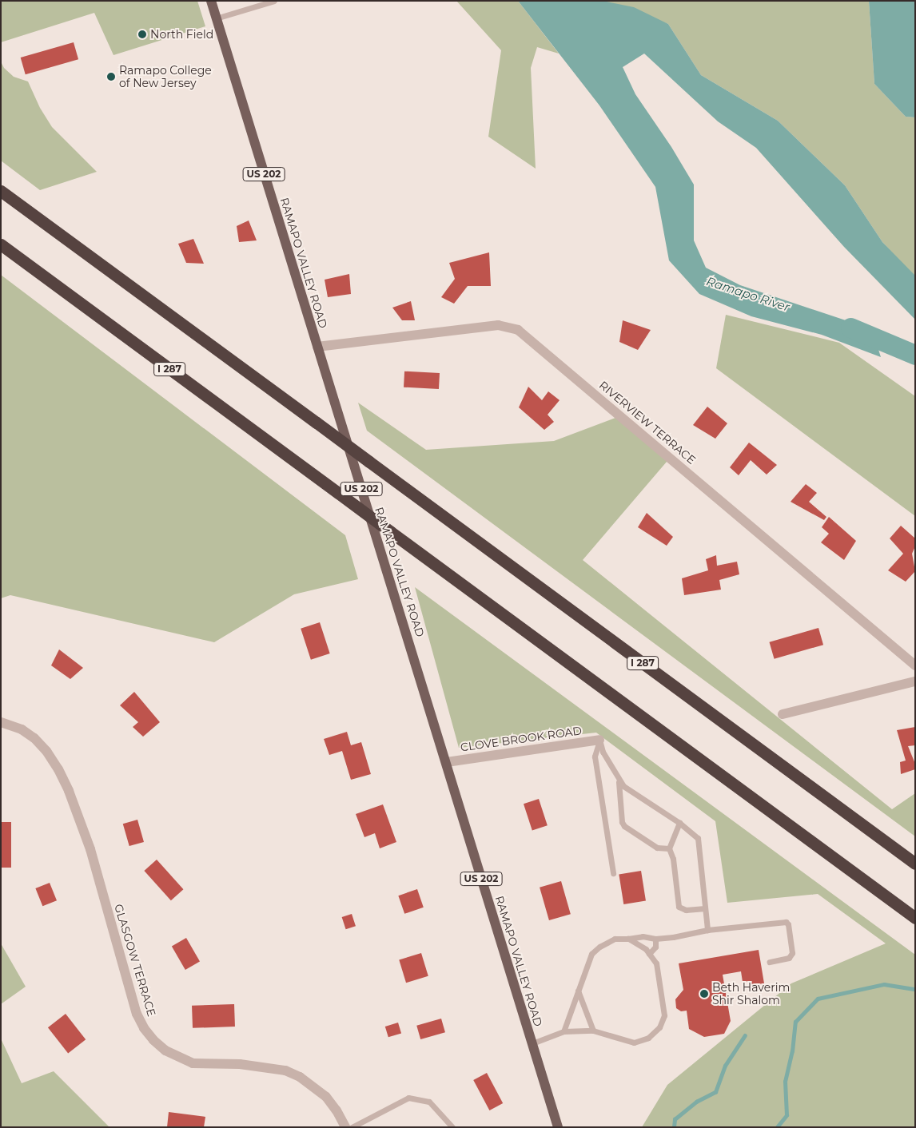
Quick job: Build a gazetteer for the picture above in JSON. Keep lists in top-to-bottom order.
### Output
{
  "streets": {
    "highway": ["I 287"],
    "main road": ["US 202", "RAMAPO VALLEY ROAD"],
    "street": ["RIVERVIEW TERRACE", "CLOVE BROOK ROAD", "GLASGOW TERRACE"]
  },
  "crossings": [
    ["RAMAPO VALLEY ROAD", "RIVERVIEW TERRACE"],
    ["RAMAPO VALLEY ROAD", "CLOVE BROOK ROAD"]
  ],
  "water": ["Ramapo River"],
  "places": ["North Field", "Ramapo College of New Jersey", "Beth Haverim Shir Shalom"]
}
